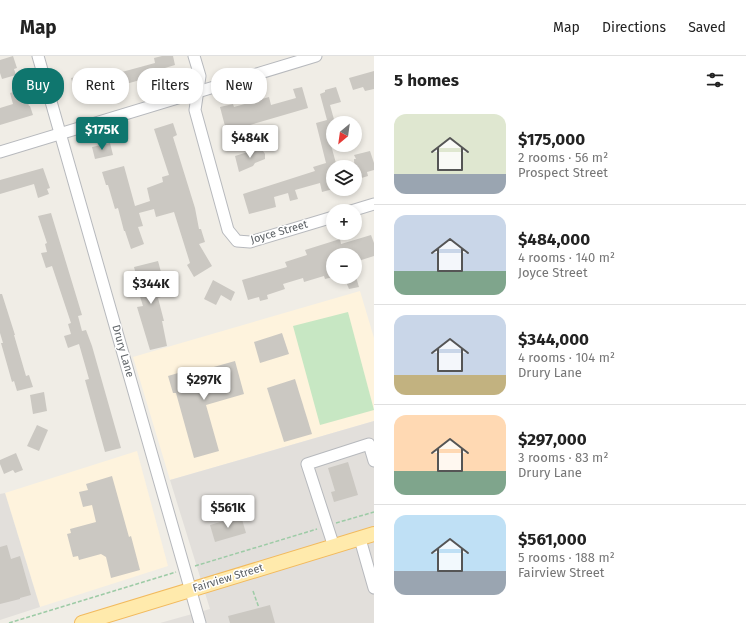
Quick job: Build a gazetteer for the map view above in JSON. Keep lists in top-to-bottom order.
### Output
{
  "streets": {
    "main road": ["Fairview Street"],
    "street": ["Joyce Street", "Drury Lane"]
  },
  "crossings": [
    ["Drury Lane", "Fairview Street"]
  ],
  "north": "bottom left",
  "page": {
    "header": "Map",
    "nav": ["Map", "Directions", "Saved"],
    "heading": "5 homes",
    "chip": [
      "Buy",
      "Rent",
      "Filters",
      "New"
    ],
    "list": [
      {
        "name": "$175,000",
        "note": "2 rooms · 56 m² · Prospect Street"
      },
      {
        "name": "$484,000",
        "note": "4 rooms · 140 m² · Joyce Street"
      },
      {
        "name": "$344,000",
        "note": "4 rooms · 104 m² · Drury Lane"
      },
      {
        "name": "$297,000",
        "note": "3 rooms · 83 m² · Drury Lane"
      },
      {
        "name": "$561,000",
        "note": "5 rooms · 188 m² · Fairview Street"
      }
    ],
    "map_buttons": ["+", "−"],
    "price": [
      "$175K",
      "$484K",
      "$344K",
      "$297K",
      "$561K"
    ]
  }
}
